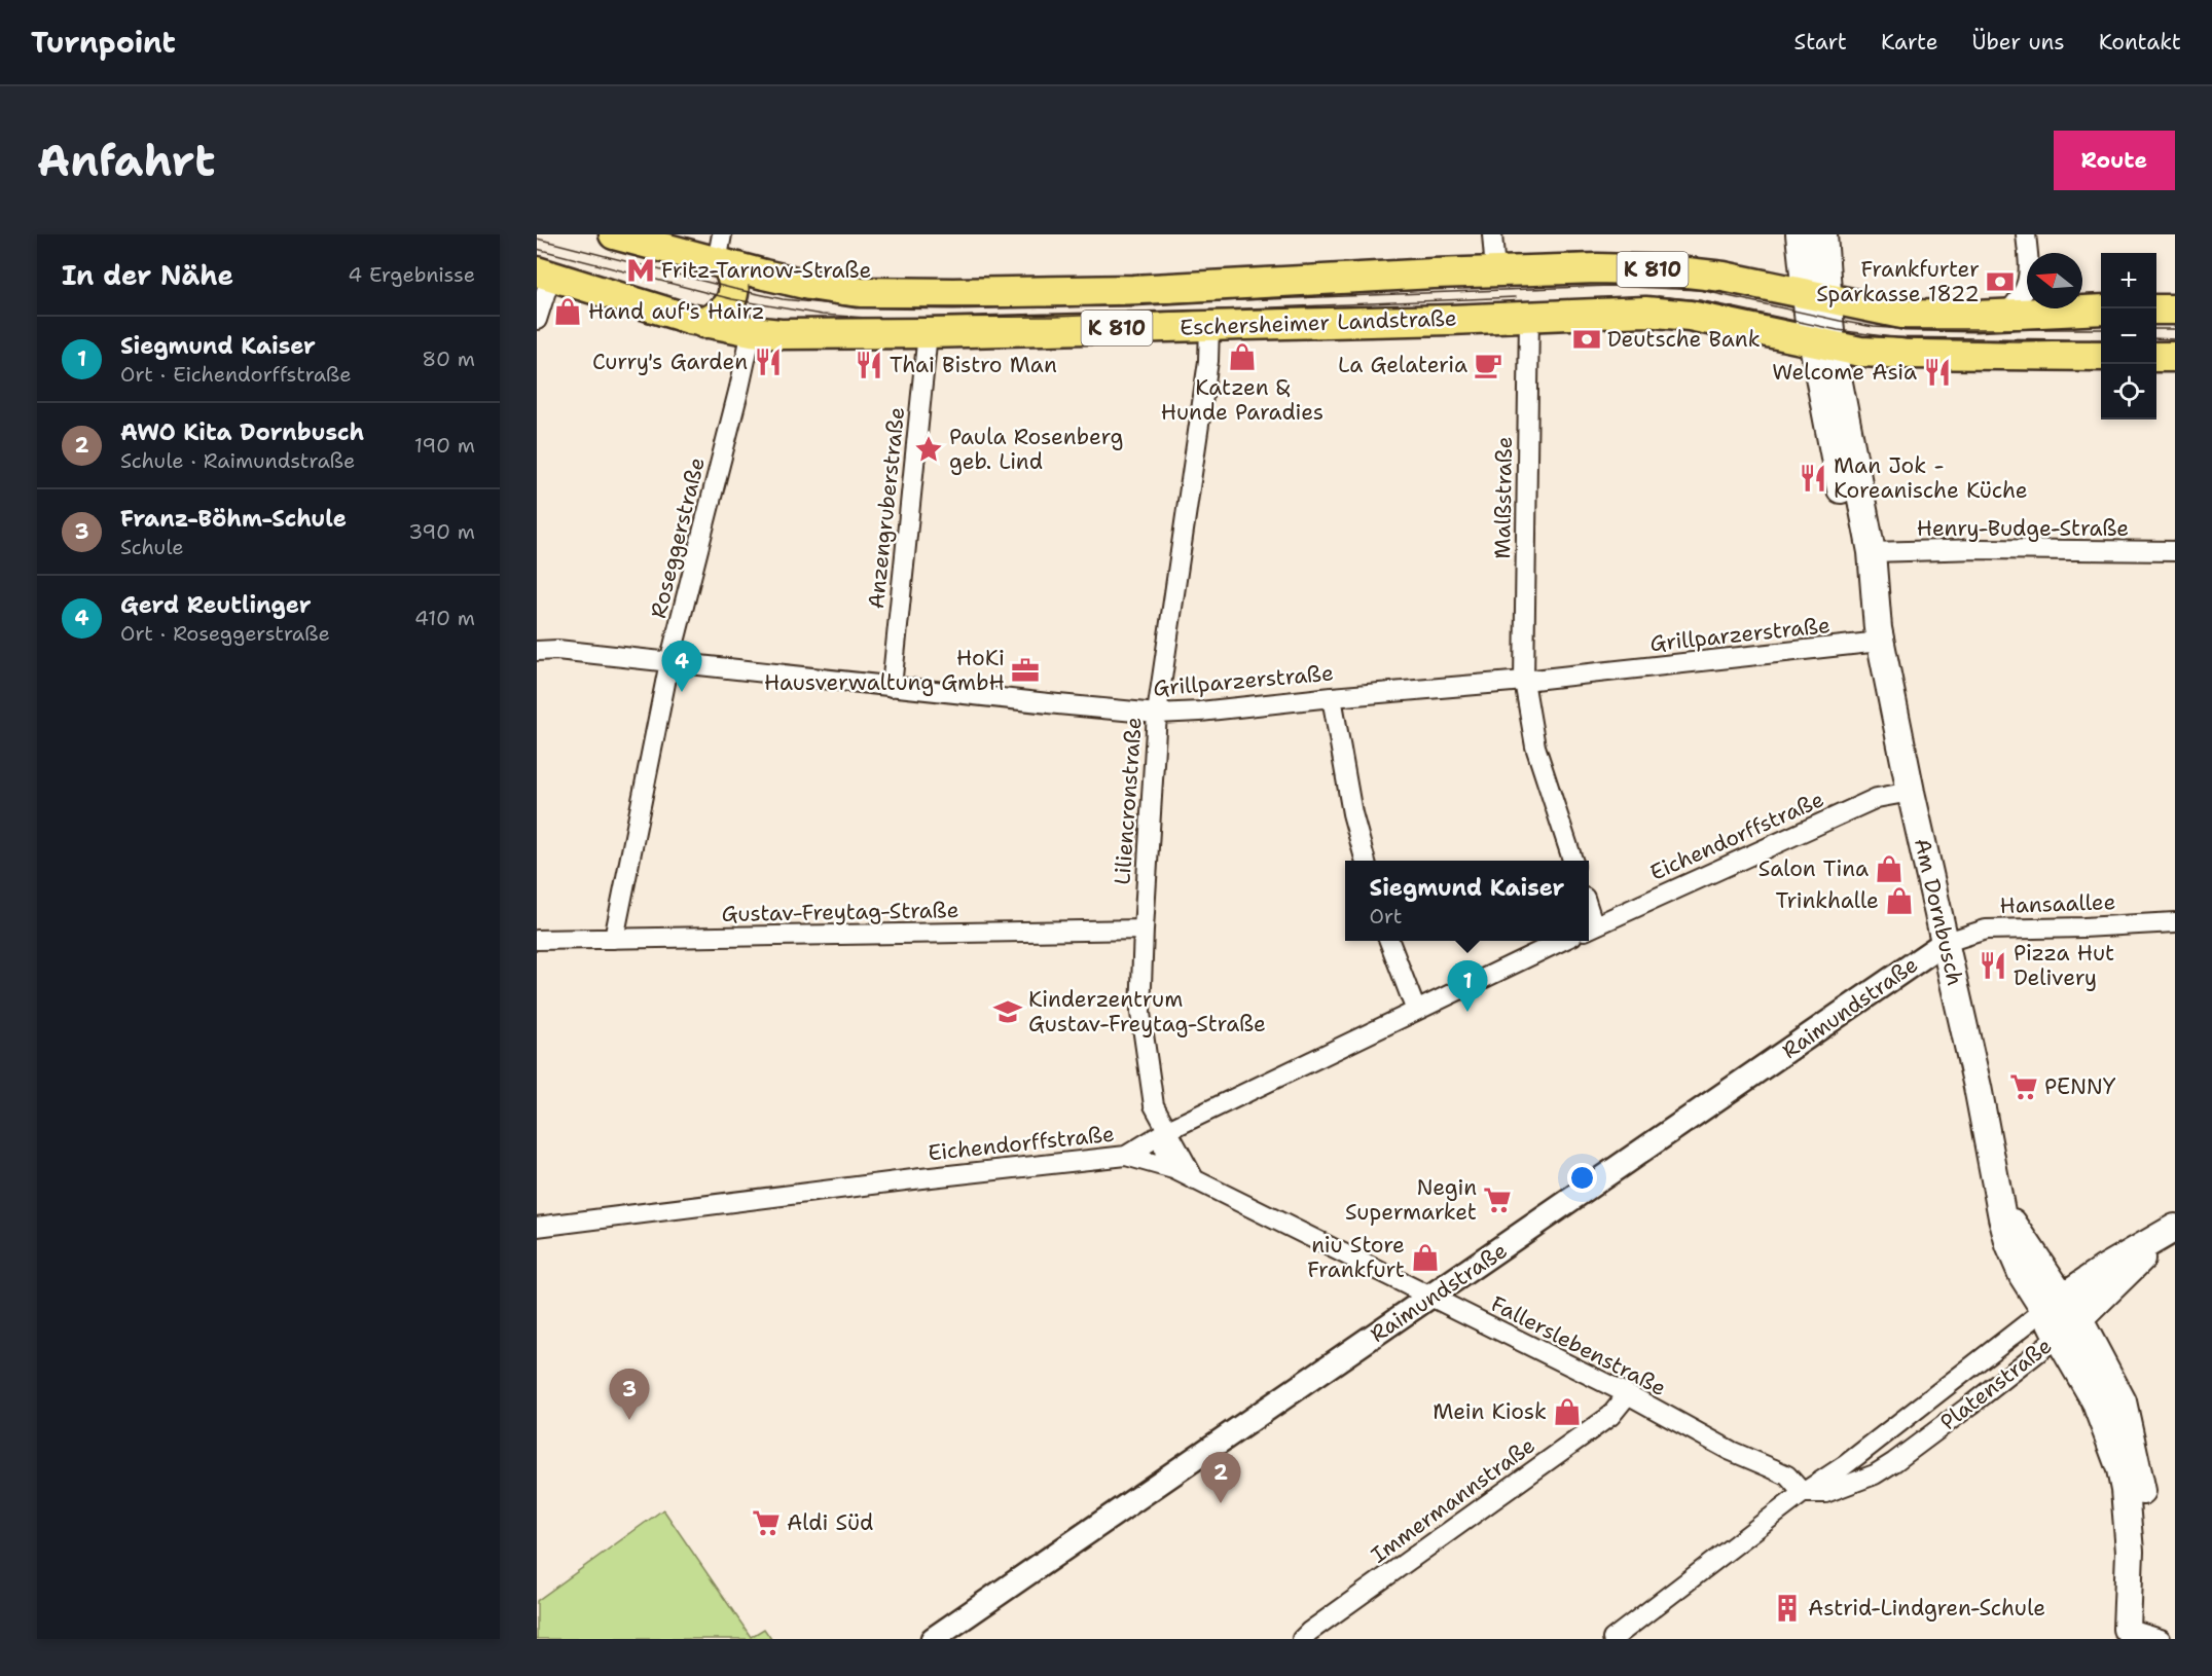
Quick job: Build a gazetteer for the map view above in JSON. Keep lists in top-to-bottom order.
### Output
{
  "streets": {
    "main road": [
      "K 810",
      "Eschersheimer Landstraße",
      "Am Dornbusch",
      "Platenstraße"
    ],
    "street": [
      "Malßstraße",
      "Anzengruberstraße",
      "Henry-Budge-Straße",
      "Roseggerstraße",
      "Grillparzerstraße",
      "Liliencronstraße",
      "Eichendorffstraße",
      "Hansaallee",
      "Gustav-Freytag-Straße",
      "Raimundstraße",
      "Fallerslebenstraße",
      "Immermannstraße"
    ]
  },
  "crossings": [
    ["Eschersheimer Landstraße", "Malßstraße"],
    ["Eschersheimer Landstraße", "Anzengruberstraße"],
    ["Eschersheimer Landstraße", "Roseggerstraße"],
    ["Eschersheimer Landstraße", "Liliencronstraße"],
    ["Eschersheimer Landstraße", "Am Dornbusch"],
    ["Malßstraße", "Grillparzerstraße"],
    ["Anzengruberstraße", "Grillparzerstraße"],
    ["Henry-Budge-Straße", "Am Dornbusch"],
    ["Roseggerstraße", "Grillparzerstraße"],
    ["Roseggerstraße", "Gustav-Freytag-Straße"],
    ["Grillparzerstraße", "Liliencronstraße"],
    ["Grillparzerstraße", "Am Dornbusch"],
    ["Liliencronstraße", "Eichendorffstraße"],
    ["Liliencronstraße", "Gustav-Freytag-Straße"],
    ["Eichendorffstraße", "Am Dornbusch"],
    ["Eichendorffstraße", "Fallerslebenstraße"],
    ["Hansaallee", "Am Dornbusch"],
    ["Hansaallee", "Raimundstraße"],
    ["Am Dornbusch", "Raimundstraße"],
    ["Am Dornbusch", "Platenstraße"],
    ["Raimundstraße", "Fallerslebenstraße"],
    ["Fallerslebenstraße", "Platenstraße"],
    ["Fallerslebenstraße", "Immermannstraße"]
  ],
  "places": {
    "metro station": ["Fritz-Tarnow-Straße"],
    "bank": ["Frankfurter Sparkasse 1822", "Deutsche Bank"],
    "shop": [
      "Hand auf's Hairz",
      "Katzen & Hunde Paradies",
      "Salon Tina",
      "Trinkhalle",
      "niu Store Frankfurt",
      "Mein Kiosk"
    ],
    "restaurant": [
      "Curry's Garden",
      "Thai Bistro Man",
      "Welcome Asia",
      "Man Jok - Koreanische Küche",
      "Pizza Hut Delivery"
    ],
    "cafe": ["La Gelateria"],
    "place": ["Paula Rosenberg geb. Lind"],
    "office": ["HoKi Hausverwaltung GmbH"],
    "school or university": ["Kinderzentrum Gustav-Freytag-Straße"],
    "supermarket": ["PENNY", "Negin Supermarket", "Aldi Süd"],
    "building": ["Astrid-Lindgren-Schule"]
  },
  "north": "left",
  "page": {
    "header": "Turnpoint",
    "nav": [
      "Start",
      "Karte",
      "Über uns",
      "Kontakt"
    ],
    "buttons": "Route",
    "title": "Anfahrt",
    "heading": ["In der Nähe", "4 Ergebnisse"],
    "map_buttons": ["+", "−"],
    "list": [
      {
        "mark": "1",
        "name": "Siegmund Kaiser",
        "note": "Ort · Eichendorffstraße",
        "value": "80 m"
      },
      {
        "mark": "2",
        "name": "AWO Kita Dornbusch",
        "note": "Schule · Raimundstraße",
        "value": "190 m"
      },
      {
        "mark": "3",
        "name": "Franz-Böhm-Schule",
        "note": "Schule",
        "value": "390 m"
      },
      {
        "mark": "4",
        "name": "Gerd Reutlinger",
        "note": "Ort · Roseggerstraße",
        "value": "410 m"
      }
    ],
    "pins": [
      "4",
      "1",
      "3",
      "2"
    ],
    "popup": ["Siegmund Kaiser", "Ort"]
  }
}
